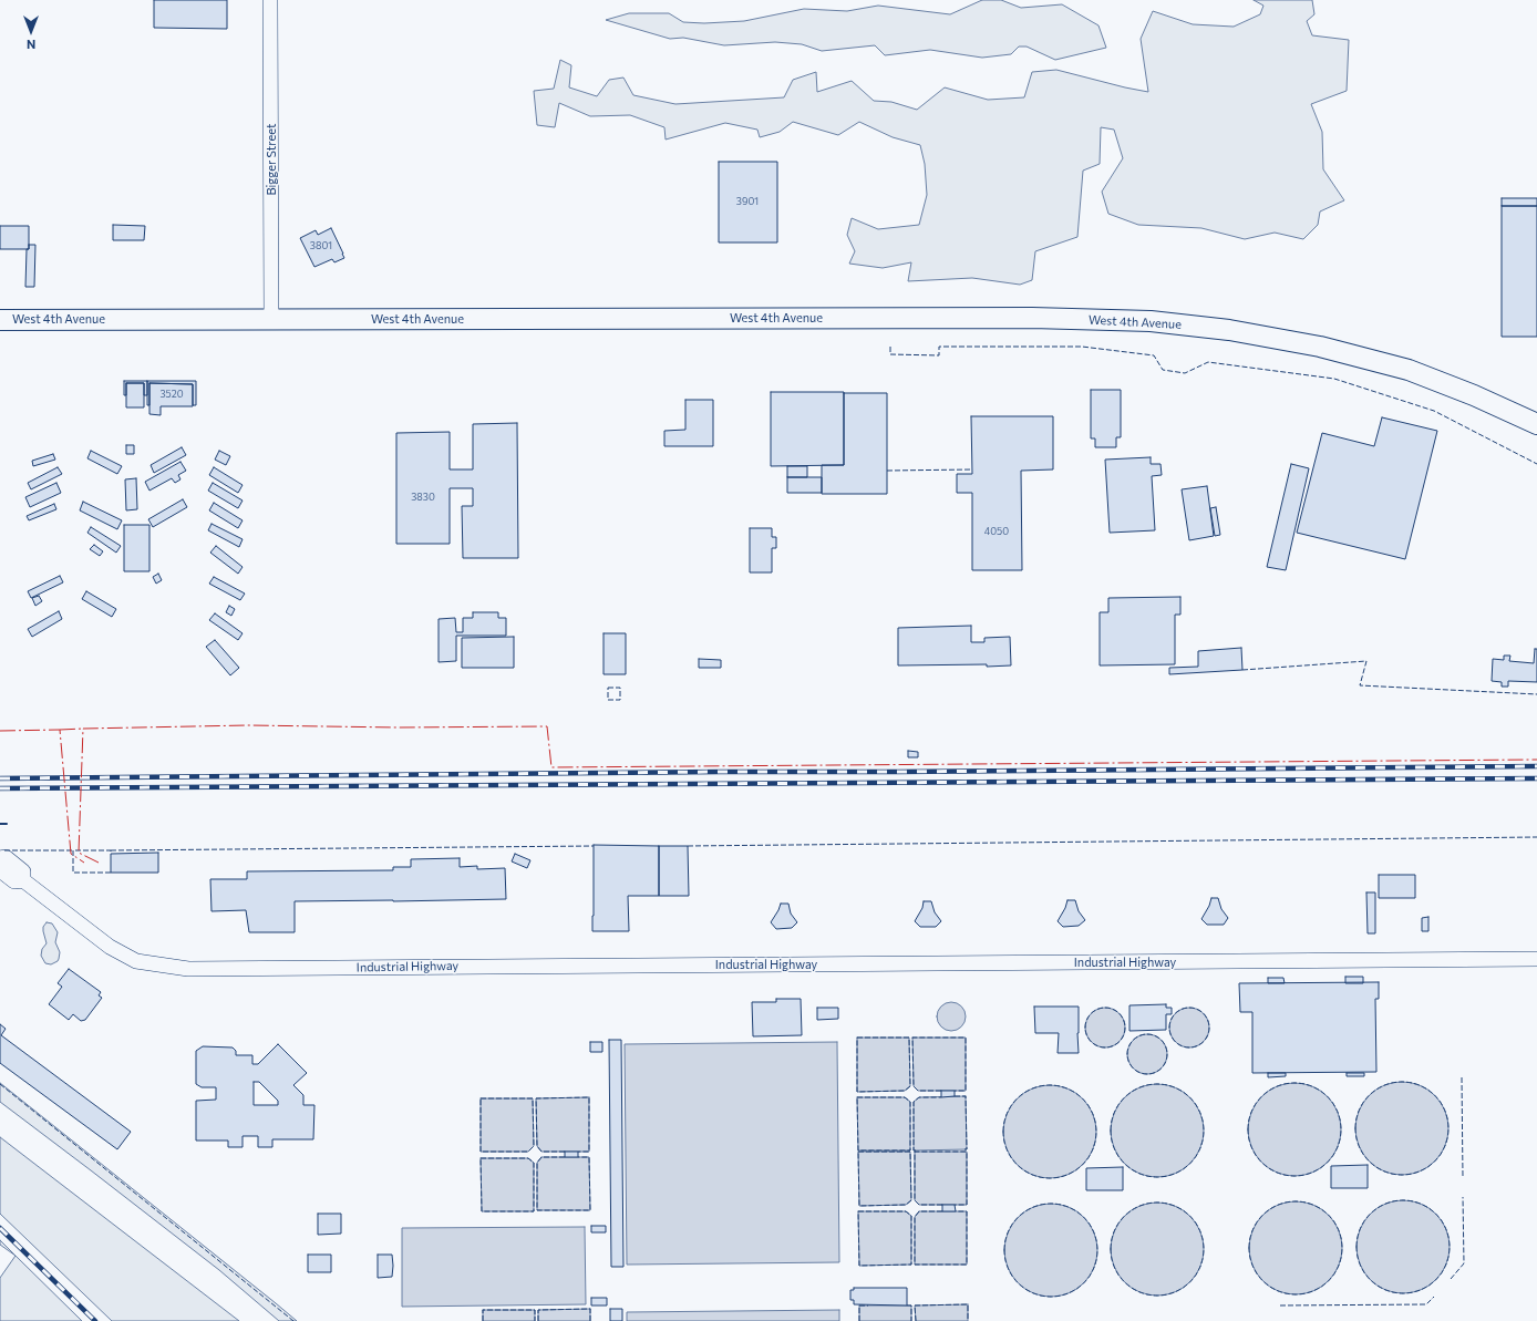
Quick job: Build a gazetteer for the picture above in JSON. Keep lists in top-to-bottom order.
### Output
{
  "streets": {
    "main road": ["West 4th Avenue"],
    "street": ["Bigger Street", "Industrial Highway"]
  },
  "crossings": [
    ["Bigger Street", "West 4th Avenue"]
  ],
  "house_numbers": [
    "3901",
    "3801",
    "3520",
    "3830",
    "4050"
  ],
  "north": "bottom"
}
